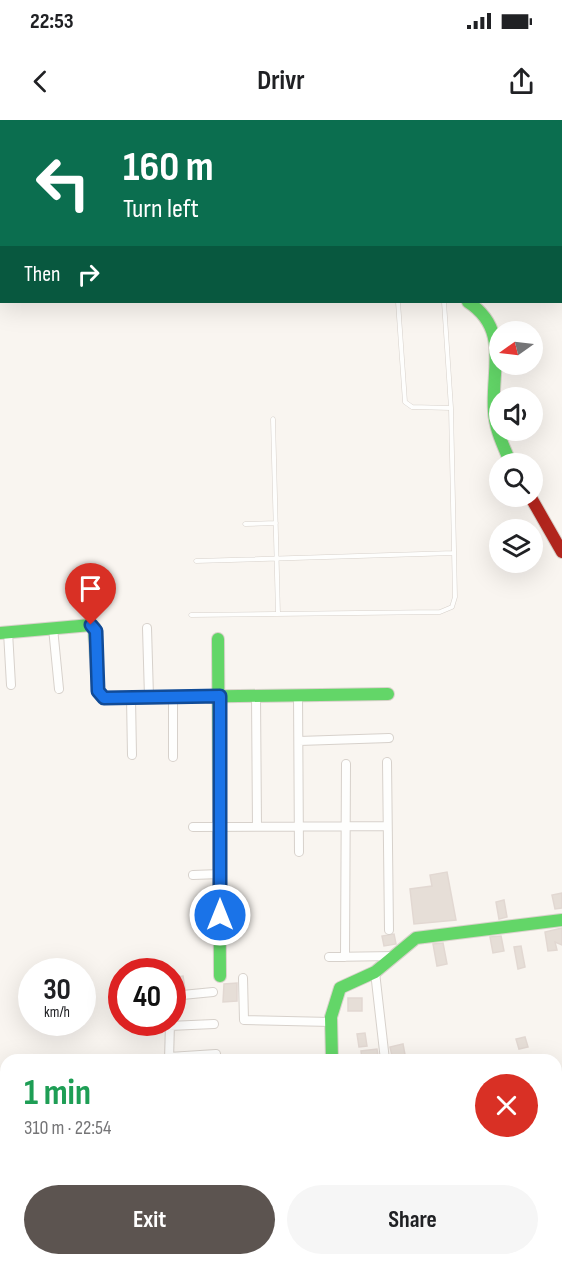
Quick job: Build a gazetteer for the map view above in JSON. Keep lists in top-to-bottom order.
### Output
{
  "north": "left",
  "page": {
    "status": "22:53",
    "header": "Drivr",
    "turn": ["160 m", "Turn left"],
    "then": "Then",
    "speed": "30 km/h",
    "limit": "40",
    "heading": ["1 min", "310 m · 22:54"],
    "buttons": ["Exit", "Share"]
  }
}
